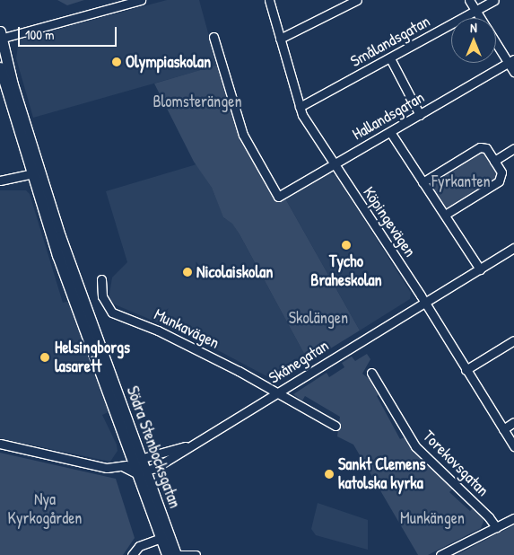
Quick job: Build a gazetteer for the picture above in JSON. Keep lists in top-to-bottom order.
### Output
{
  "streets": {
    "main road": ["Södra Stenbocksgatan"],
    "street": [
      "Smålandsgatan",
      "Hallandsgatan",
      "Köpingevägen",
      "Munkavägen",
      "Skånegatan",
      "Torekovsgatan"
    ]
  },
  "crossings": [
    ["Smålandsgatan", "Köpingevägen"],
    ["Hallandsgatan", "Köpingevägen"],
    ["Köpingevägen", "Skånegatan"],
    ["Munkavägen", "Skånegatan"],
    ["Skånegatan", "Södra Stenbocksgatan"]
  ],
  "parks": [
    "Blomsterängen",
    "Fyrkanten",
    "Skolängen",
    "Nya Kyrkogården",
    "Munkängen"
  ],
  "places": [
    "Olympiaskolan",
    "Tycho Braheskolan",
    "Nicolaiskolan",
    "Helsingborgs lasarett",
    "Sankt Clemens katolska kyrka"
  ],
  "scale_bar": "100 m",
  "north": "top"
}
